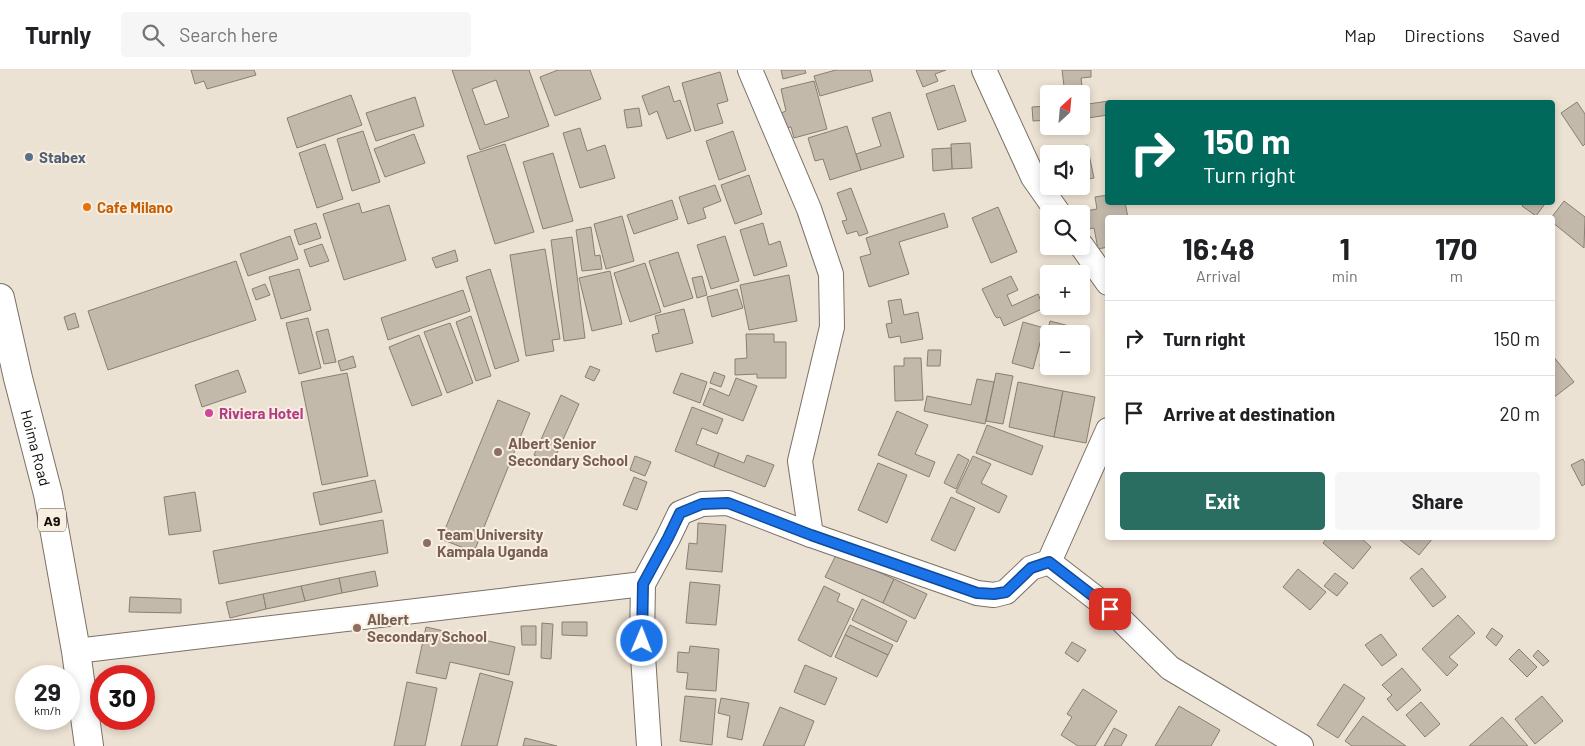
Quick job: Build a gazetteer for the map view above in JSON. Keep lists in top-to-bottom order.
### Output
{
  "streets": {
    "main road": ["Hoima Road", "A9"]
  },
  "places": [
    "Stabex",
    "Cafe Milano",
    "Riviera Hotel",
    "Albert Senior Secondary School",
    "Team University Kampala Uganda",
    "Albert Secondary School"
  ],
  "north": "top right",
  "page": {
    "header": "Turnly",
    "search": "Search here",
    "nav": ["Map", "Directions", "Saved"],
    "map_buttons": ["+", "−"],
    "turn": ["150 m", "Turn right"],
    "eta": [
      "16:48",
      "Arrival",
      "1",
      "min",
      "170",
      "m"
    ],
    "list": [
      {
        "name": "Turn right",
        "value": "150 m"
      },
      {
        "name": "Arrive at destination",
        "value": "20 m"
      }
    ],
    "buttons": ["Exit", "Share"],
    "speed": "29 km/h",
    "limit": "30"
  }
}
